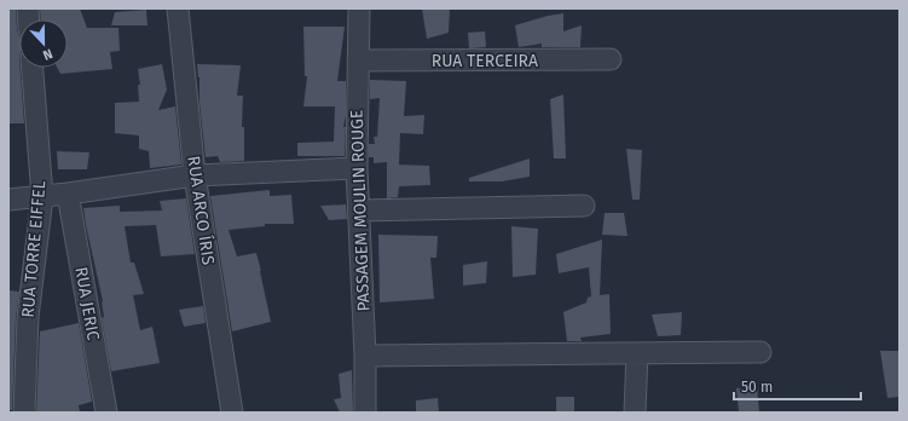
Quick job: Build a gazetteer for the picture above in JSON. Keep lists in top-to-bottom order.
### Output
{
  "streets": {
    "street": [
      "RUA TERCEIRA",
      "RUA ARCO ÍRIS",
      "PASSAGEM MOULIN ROUGE",
      "RUA TORRE EIFFEL",
      "RUA JERIC"
    ]
  },
  "crossings": [
    ["RUA TERCEIRA", "PASSAGEM MOULIN ROUGE"]
  ],
  "scale_bar": "50 m",
  "north": "bottom"
}
